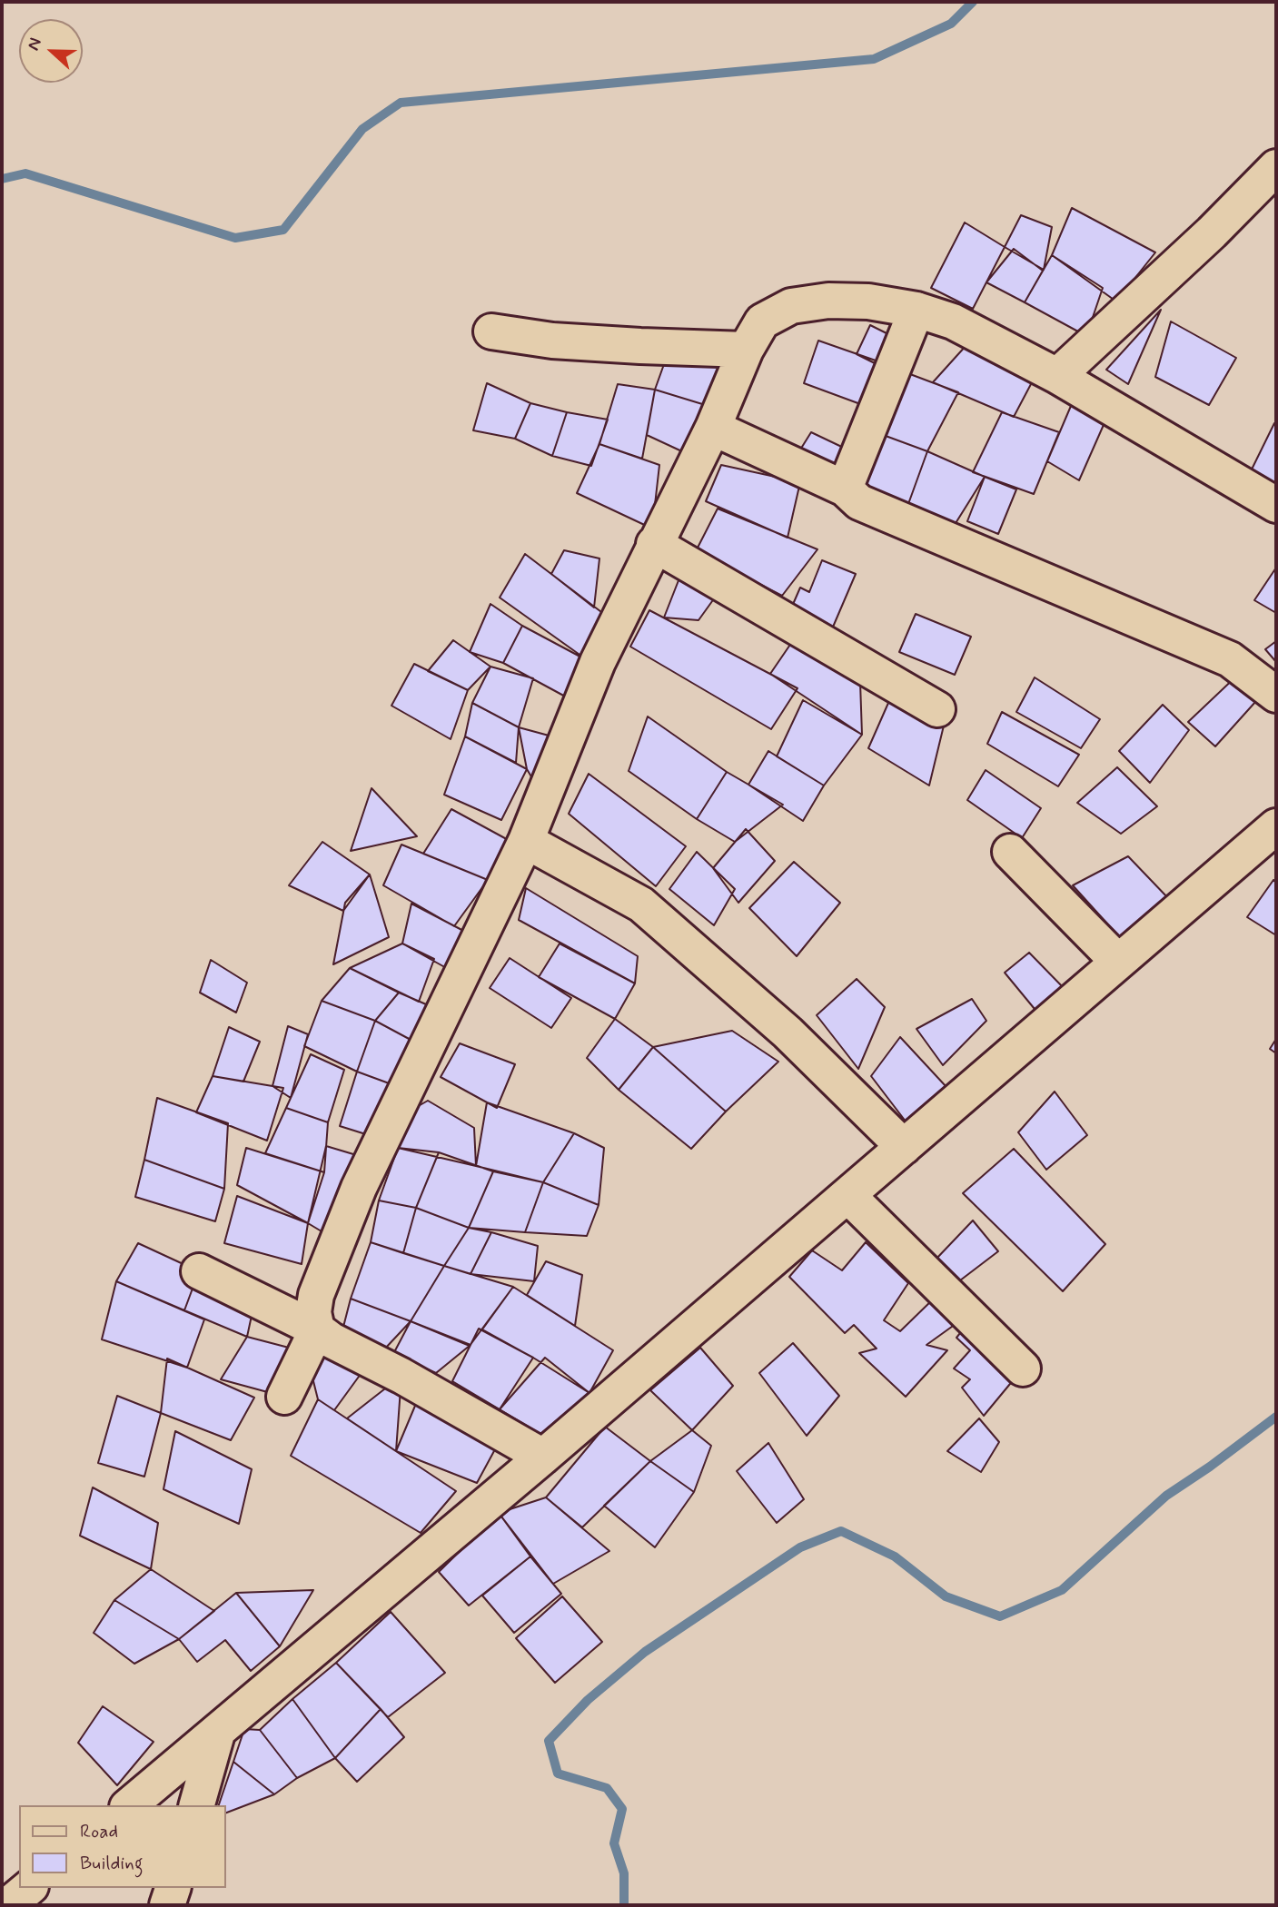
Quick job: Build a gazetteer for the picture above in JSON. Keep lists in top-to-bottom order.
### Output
{
  "legend": ["Road", "Building"],
  "north": "left"
}
